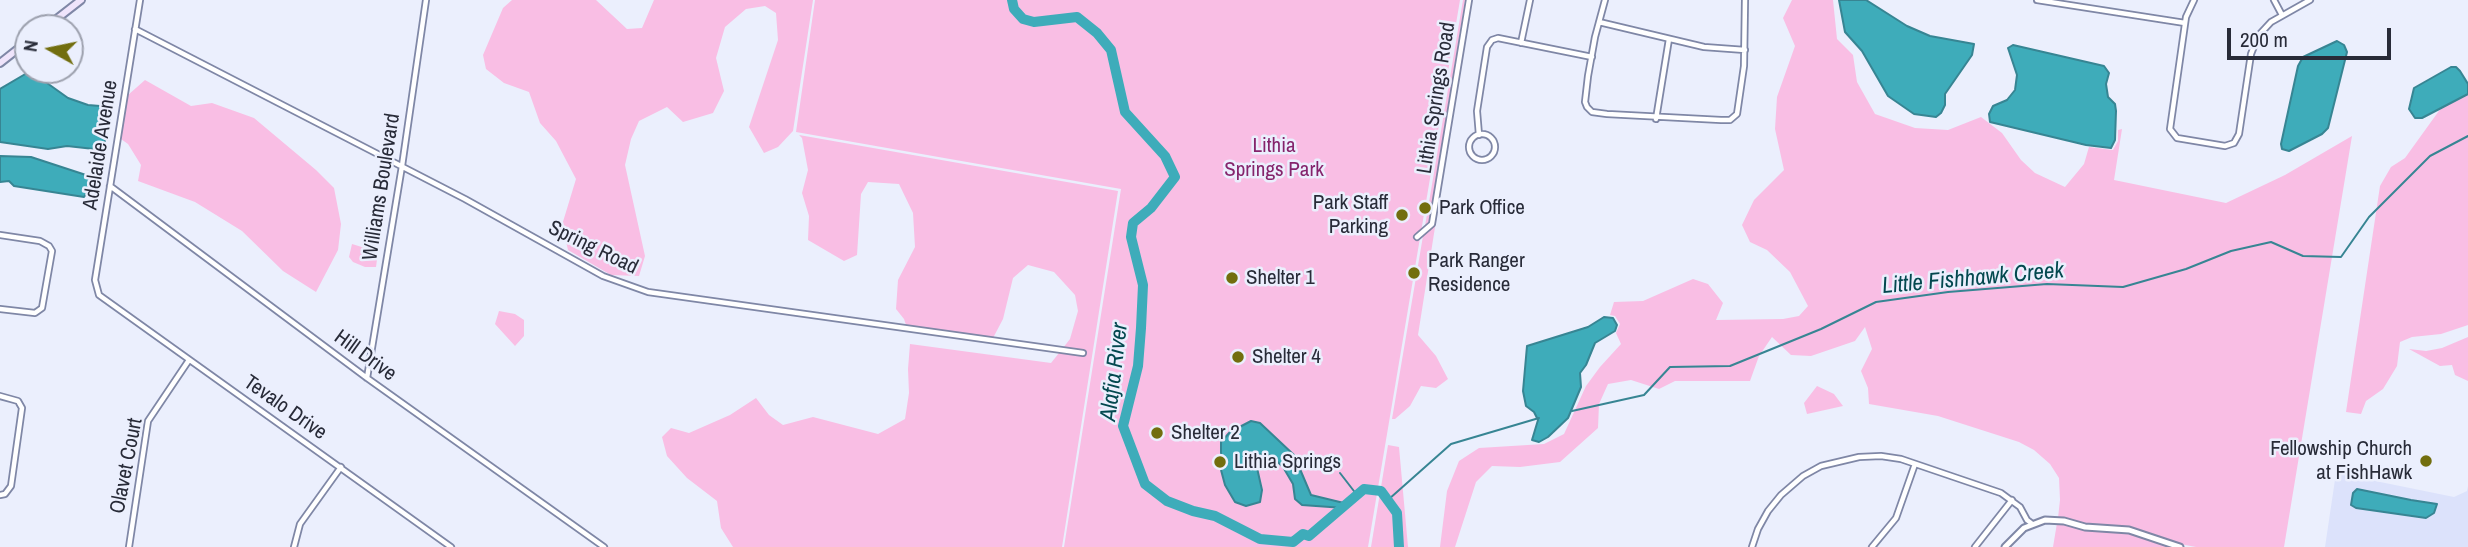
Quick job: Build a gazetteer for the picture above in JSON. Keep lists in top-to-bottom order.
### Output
{
  "streets": {
    "street": [
      "Lithia Springs Road",
      "Adelaide Avenue",
      "Williams Boulevard",
      "Spring Road",
      "Hill Drive",
      "Tevalo Drive",
      "Olavet Court"
    ]
  },
  "crossings": [
    ["Adelaide Avenue", "Spring Road"],
    ["Adelaide Avenue", "Hill Drive"],
    ["Adelaide Avenue", "Tevalo Drive"],
    ["Williams Boulevard", "Spring Road"],
    ["Williams Boulevard", "Hill Drive"],
    ["Tevalo Drive", "Olavet Court"]
  ],
  "water": ["Little Fishhawk Creek", "Alafia River"],
  "parks": ["Lithia Springs Park"],
  "places": [
    "Park Office",
    "Park Staff Parking",
    "Park Ranger Residence",
    "Shelter 1",
    "Shelter 4",
    "Shelter 2",
    "Fellowship Church at FishHawk",
    "Lithia Springs"
  ],
  "scale_bar": "200 m",
  "north": "left"
}
